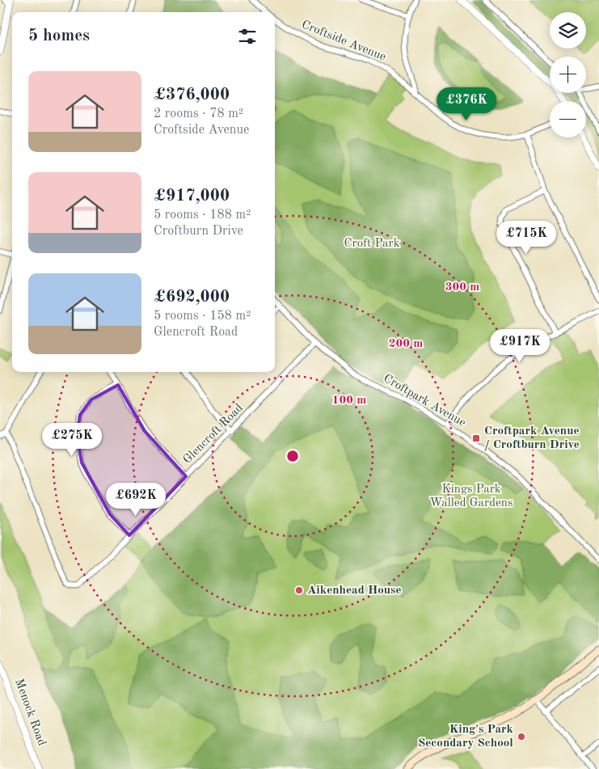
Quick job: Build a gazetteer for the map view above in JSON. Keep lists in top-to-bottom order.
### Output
{
  "streets": {
    "street": [
      "Croftside Avenue",
      "Croftpark Avenue",
      "Glencroft Road",
      "Menock Road"
    ]
  },
  "crossings": [
    ["Croftpark Avenue", "Glencroft Road"]
  ],
  "parks": ["Croft Park", "Kings Park Walled Gardens"],
  "places": {
    "transit": ["Croftpark Avenue / Croftburn Drive"],
    "other": ["Aikenhead House", "King's Park Secondary School"]
  },
  "page": {
    "map_buttons": ["+", "−"],
    "heading": "5 homes",
    "list": [
      {
        "name": "£376,000",
        "note": "2 rooms · 78 m² · Croftside Avenue"
      },
      {
        "name": "£917,000",
        "note": "5 rooms · 188 m² · Croftburn Drive"
      },
      {
        "name": "£692,000",
        "note": "5 rooms · 158 m² · Glencroft Road"
      }
    ],
    "price": [
      "£376K",
      "£715K",
      "£917K",
      "£275K",
      "£692K"
    ]
  },
  "rings": ["300 m", "200 m", "100 m"]
}
